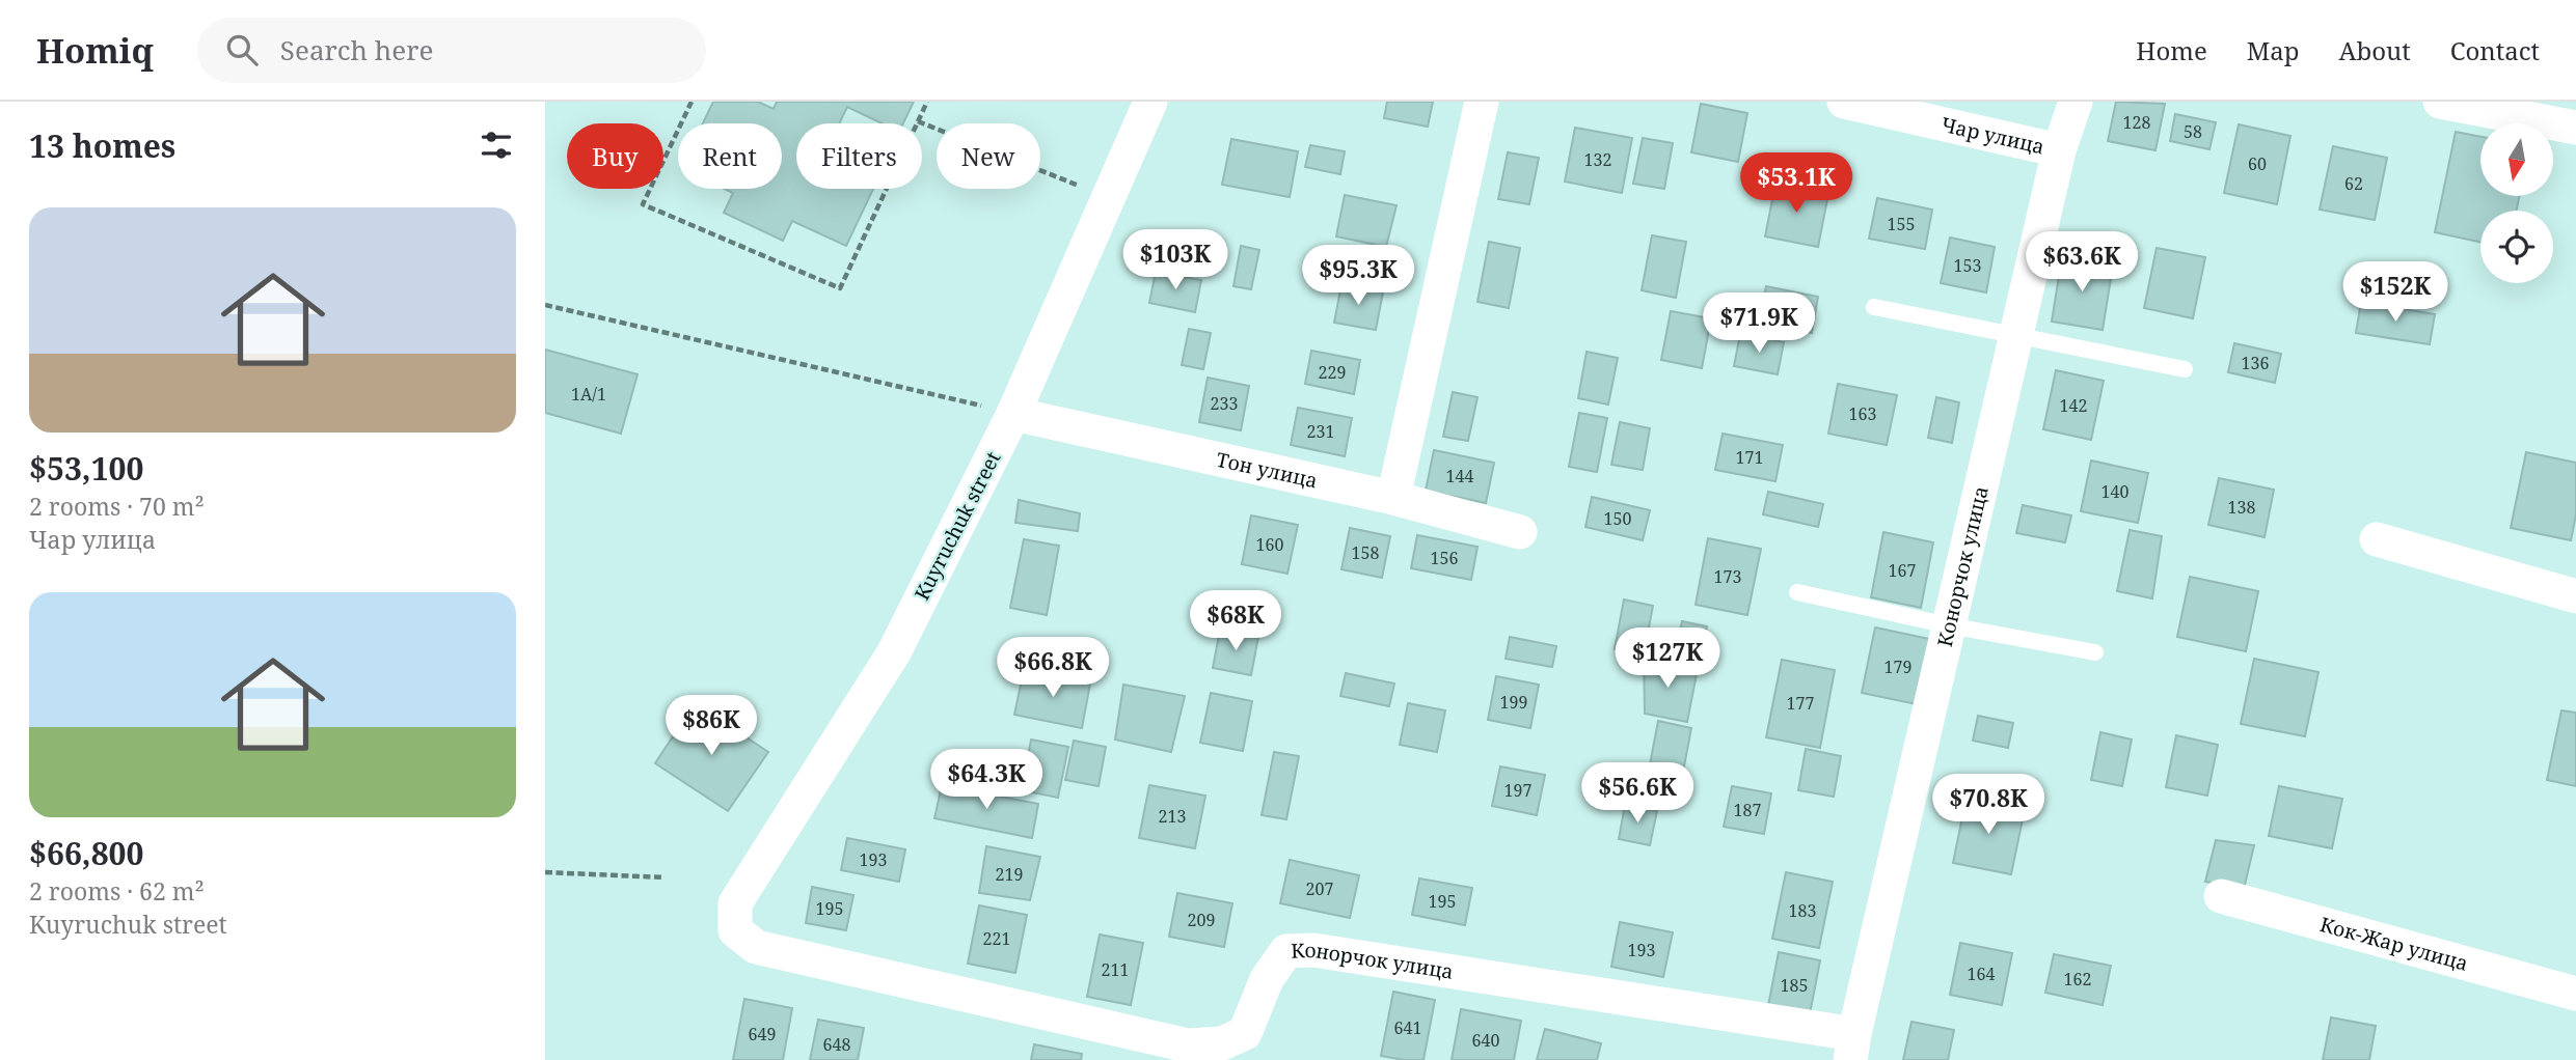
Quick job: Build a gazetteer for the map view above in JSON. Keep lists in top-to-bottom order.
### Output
{
  "streets": {
    "street": [
      "Чар улица",
      "Тон улица",
      "Kuyruchuk street",
      "Конорчок улица",
      "Кок-Жар улица"
    ]
  },
  "crossings": [
    ["Чар улица", "Конорчок улица"],
    ["Тон улица", "Kuyruchuk street"],
    ["Kuyruchuk street", "Конорчок улица"]
  ],
  "house_numbers": [
    "128",
    "58",
    "132",
    "60",
    "62",
    "155",
    "153",
    "136",
    "229",
    "1А/1",
    "233",
    "142",
    "163",
    "231",
    "171",
    "144",
    "140",
    "138",
    "150",
    "160",
    "158",
    "156",
    "167",
    "173",
    "179",
    "199",
    "177",
    "197",
    "187",
    "213",
    "193",
    "219",
    "207",
    "195",
    "195",
    "183",
    "209",
    "221",
    "193",
    "211",
    "164",
    "162",
    "185",
    "641",
    "649",
    "640",
    "648"
  ],
  "north": "bottom",
  "page": {
    "header": "Homiq",
    "search": "Search here",
    "nav": [
      "Home",
      "Map",
      "About",
      "Contact"
    ],
    "heading": "13 homes",
    "chip": [
      "Buy",
      "Rent",
      "Filters",
      "New"
    ],
    "price": [
      "$53.1K",
      "$103K",
      "$63.6K",
      "$95.3K",
      "$152K",
      "$71.9K",
      "$68K",
      "$127K",
      "$66.8K",
      "$86K",
      "$64.3K",
      "$56.6K",
      "$70.8K"
    ],
    "list": [
      {
        "name": "$53,100",
        "note": "2 rooms · 70 m² · Чар улица"
      },
      {
        "name": "$66,800",
        "note": "2 rooms · 62 m² · Kuyruchuk street"
      }
    ]
  }
}
